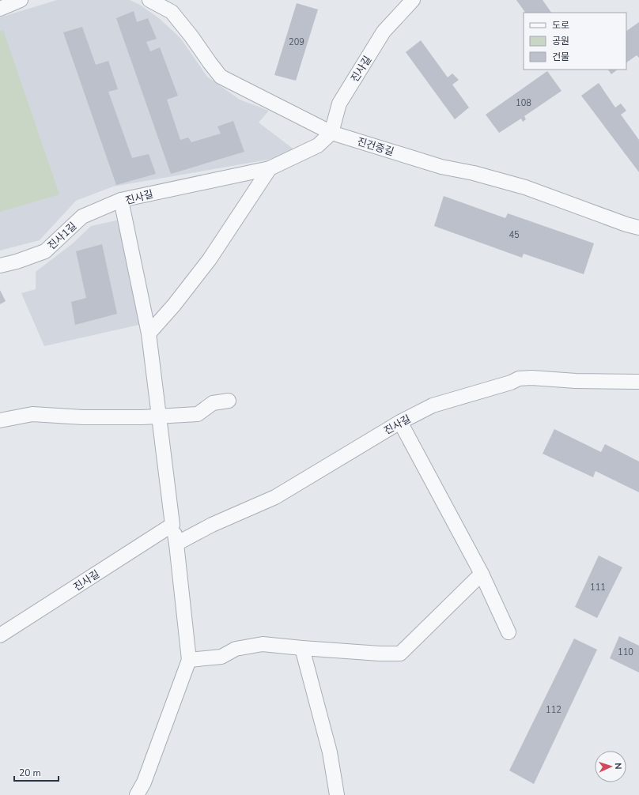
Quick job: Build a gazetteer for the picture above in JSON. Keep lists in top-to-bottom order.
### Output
{
  "streets": {
    "street": ["진사길", "진건중길", "진사1길"]
  },
  "crossings": [
    ["진사길", "진건중길"],
    ["진사길", "진사1길"]
  ],
  "house_numbers": [
    "209",
    "108",
    "45",
    "111",
    "110",
    "112"
  ],
  "legend": ["도로", "공원", "건물"],
  "scale_bar": "20 m",
  "north": "right"
}
